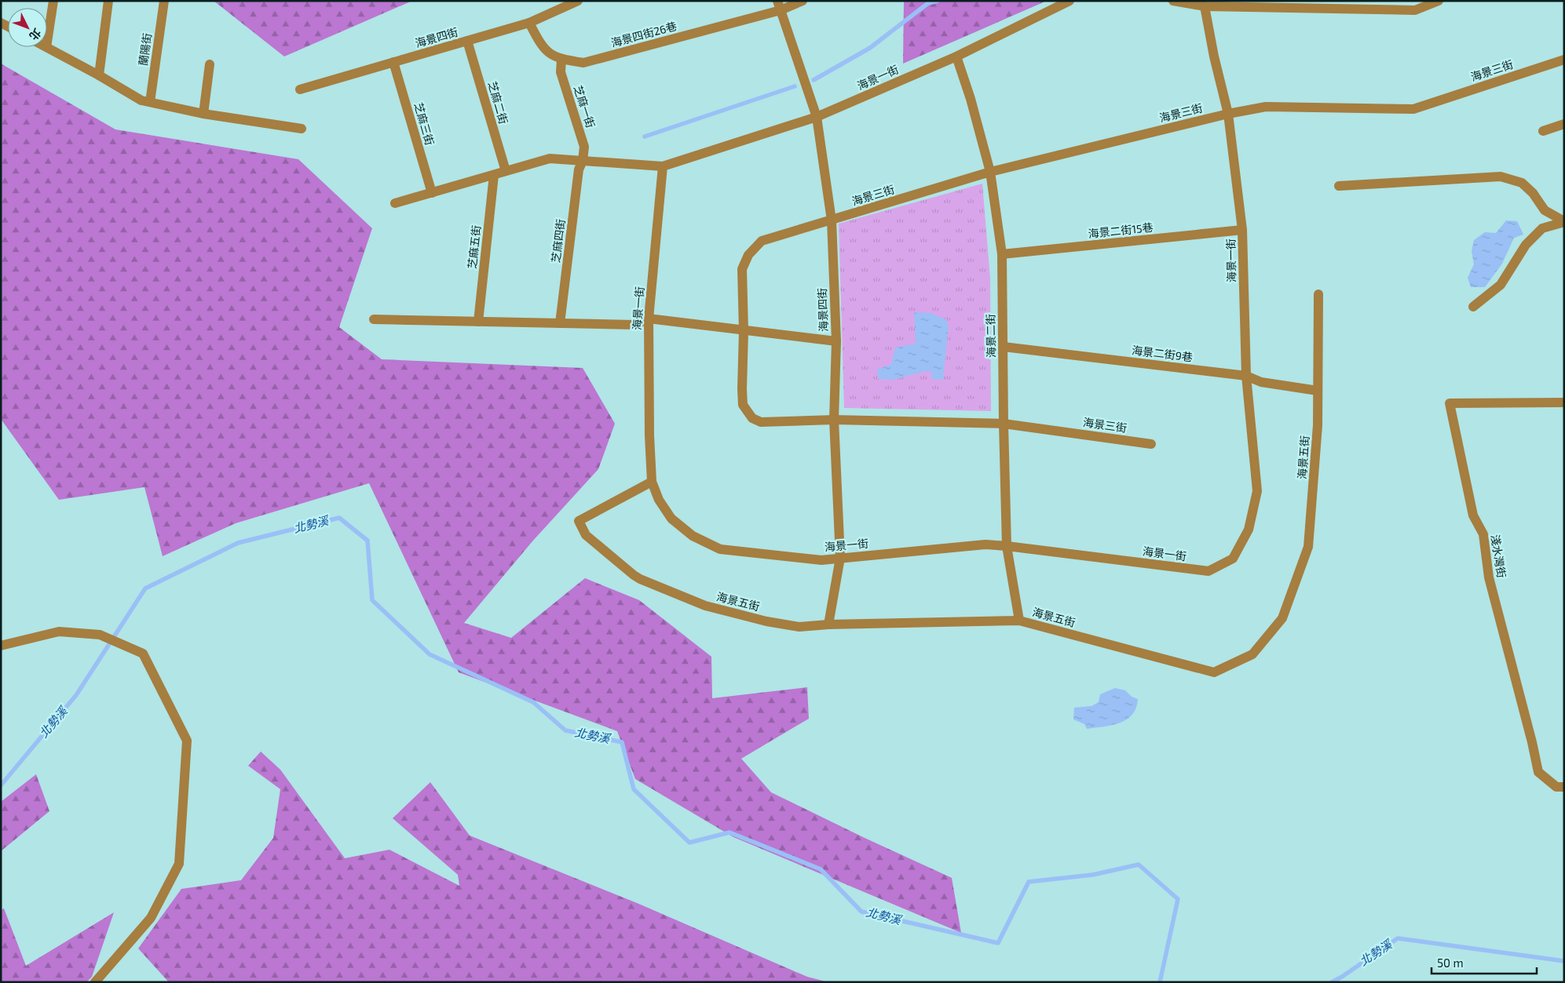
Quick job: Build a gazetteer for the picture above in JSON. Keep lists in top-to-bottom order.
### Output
{
  "streets": {
    "street": [
      "海景四街26巷",
      "海景四街",
      "蘭陽街",
      "海景三街",
      "海景一街",
      "芝麻二街",
      "芝麻一街",
      "芝麻三街",
      "海景二街15巷",
      "芝麻四街",
      "芝麻五街",
      "海景二街",
      "海景二街9巷",
      "海景五街",
      "淺水灣街"
    ]
  },
  "crossings": [
    ["海景四街26巷", "海景四街"],
    ["海景四街26巷", "芝麻一街"],
    ["海景四街", "海景三街"],
    ["海景四街", "海景一街"],
    ["海景四街", "芝麻二街"],
    ["海景四街", "芝麻三街"],
    ["海景四街", "海景五街"],
    ["海景三街", "海景一街"],
    ["海景三街", "海景二街"],
    ["海景一街", "海景二街15巷"],
    ["海景一街", "海景二街"],
    ["海景一街", "海景二街9巷"],
    ["海景一街", "海景五街"],
    ["芝麻一街", "芝麻四街"],
    ["海景二街15巷", "海景二街"],
    ["海景二街", "海景二街9巷"],
    ["海景二街", "海景五街"],
    ["海景二街9巷", "海景五街"]
  ],
  "water": ["北勢溪"],
  "scale_bar": "50 m",
  "north": "bottom right"
}
